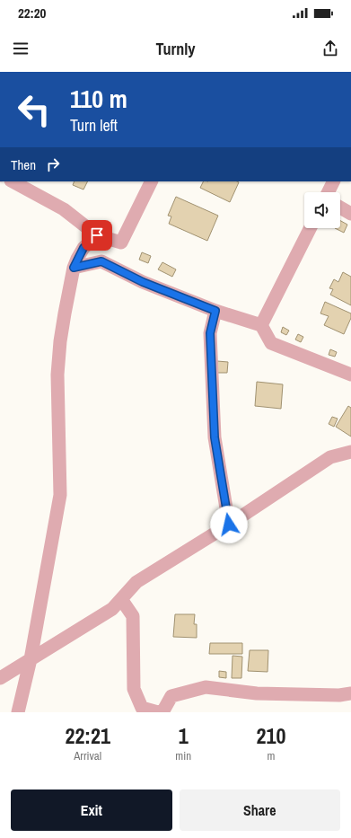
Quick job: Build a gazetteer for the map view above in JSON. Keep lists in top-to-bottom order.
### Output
{
  "page": {
    "status": "22:20",
    "header": "Turnly",
    "turn": ["110 m", "Turn left"],
    "then": "Then",
    "eta": [
      "22:21",
      "Arrival",
      "1",
      "min",
      "210",
      "m"
    ],
    "buttons": ["Exit", "Share"]
  }
}
